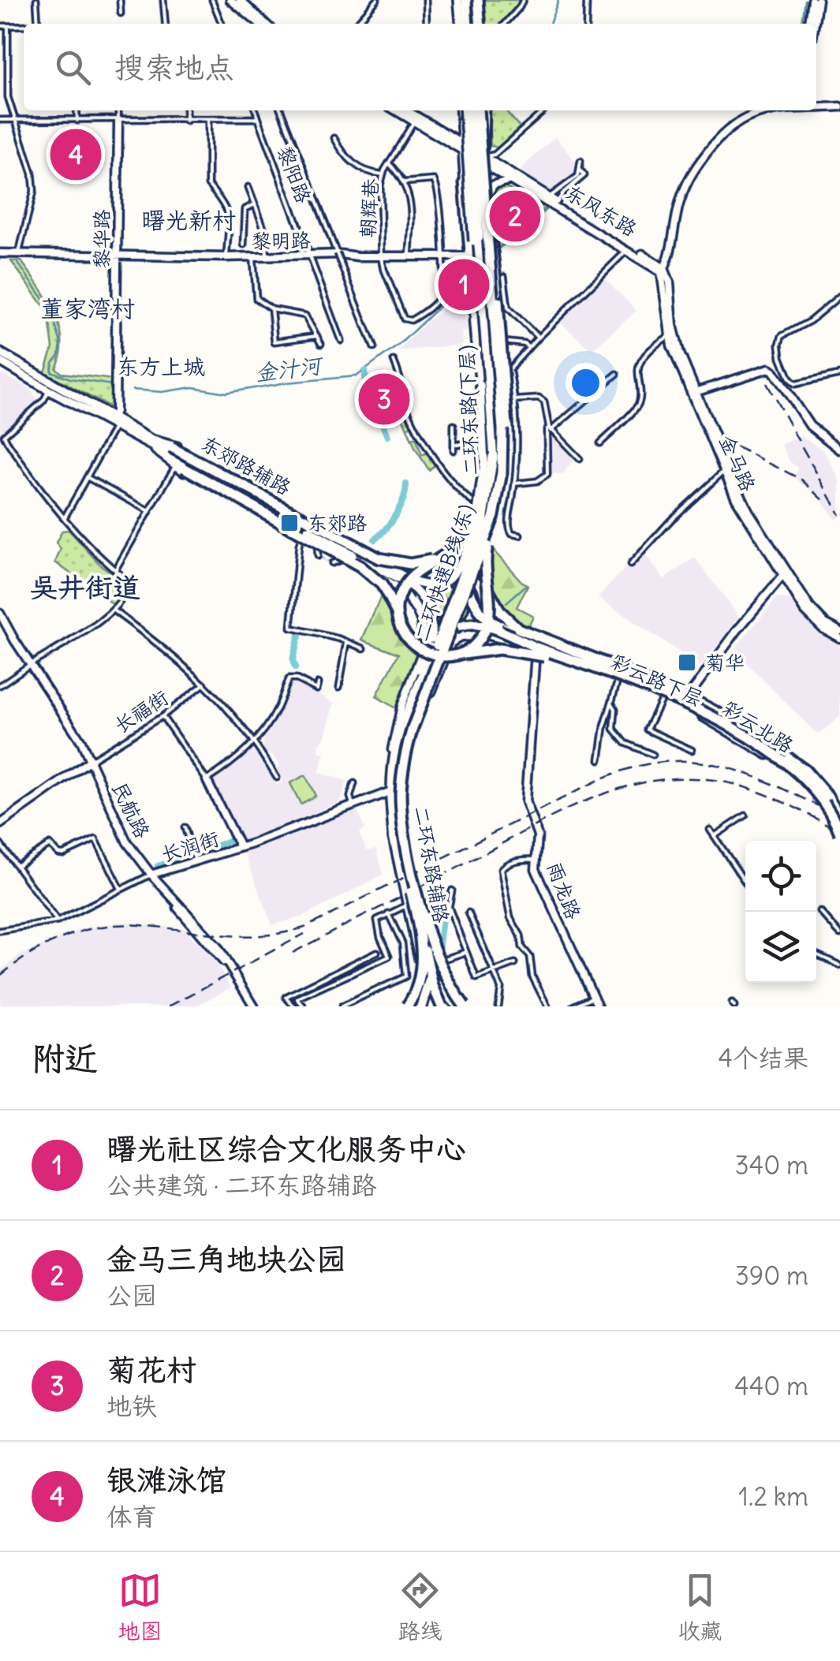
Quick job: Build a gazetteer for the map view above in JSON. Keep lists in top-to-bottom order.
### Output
{
  "streets": {
    "highway": ["二环快速B线(东)", "彩云北路"],
    "main road": [
      "东风东路",
      "黎华路",
      "黎明路",
      "二环东路(下层)",
      "金马路",
      "东郊路辅路",
      "彩云路下层",
      "民航路",
      "长润街",
      "二环东路辅路",
      "雨龙路"
    ],
    "street": ["黎阳路", "朝辉巷", "长福街"]
  },
  "crossings": [
    ["黎阳路", "黎明路"],
    ["朝辉巷", "东风东路"],
    ["朝辉巷", "黎明路"],
    ["东风东路", "金马路"],
    ["黎华路", "黎明路"],
    ["二环东路(下层)", "二环快速B线(东)"],
    ["二环东路(下层)", "长润街"],
    ["二环东路(下层)", "二环东路辅路"],
    ["二环快速B线(东)", "二环东路辅路"],
    ["彩云路下层", "彩云北路"],
    ["彩云路下层", "雨龙路"],
    ["长福街", "民航路"],
    ["民航路", "长润街"],
    ["长润街", "二环东路辅路"]
  ],
  "districts": [
    "曙光新村",
    "董家湾村",
    "东方上城",
    "吴井街道"
  ],
  "water": ["金汁河"],
  "places": {
    "transit": ["东郊路", "菊华"]
  },
  "page": {
    "search": "搜索地点",
    "pins": [
      "4",
      "2",
      "1",
      "3"
    ],
    "heading": ["附近", "4个结果"],
    "list": [
      {
        "mark": "1",
        "name": "曙光社区综合文化服务中心",
        "note": "公共建筑 · 二环东路辅路",
        "value": "340 m"
      },
      {
        "mark": "2",
        "name": "金马三角地块公园",
        "note": "公园",
        "value": "390 m"
      },
      {
        "mark": "3",
        "name": "菊花村",
        "note": "地铁",
        "value": "440 m"
      },
      {
        "mark": "4",
        "name": "银滩泳馆",
        "note": "体育",
        "value": "1.2 km"
      }
    ],
    "nav": ["地图", "路线", "收藏"]
  }
}
